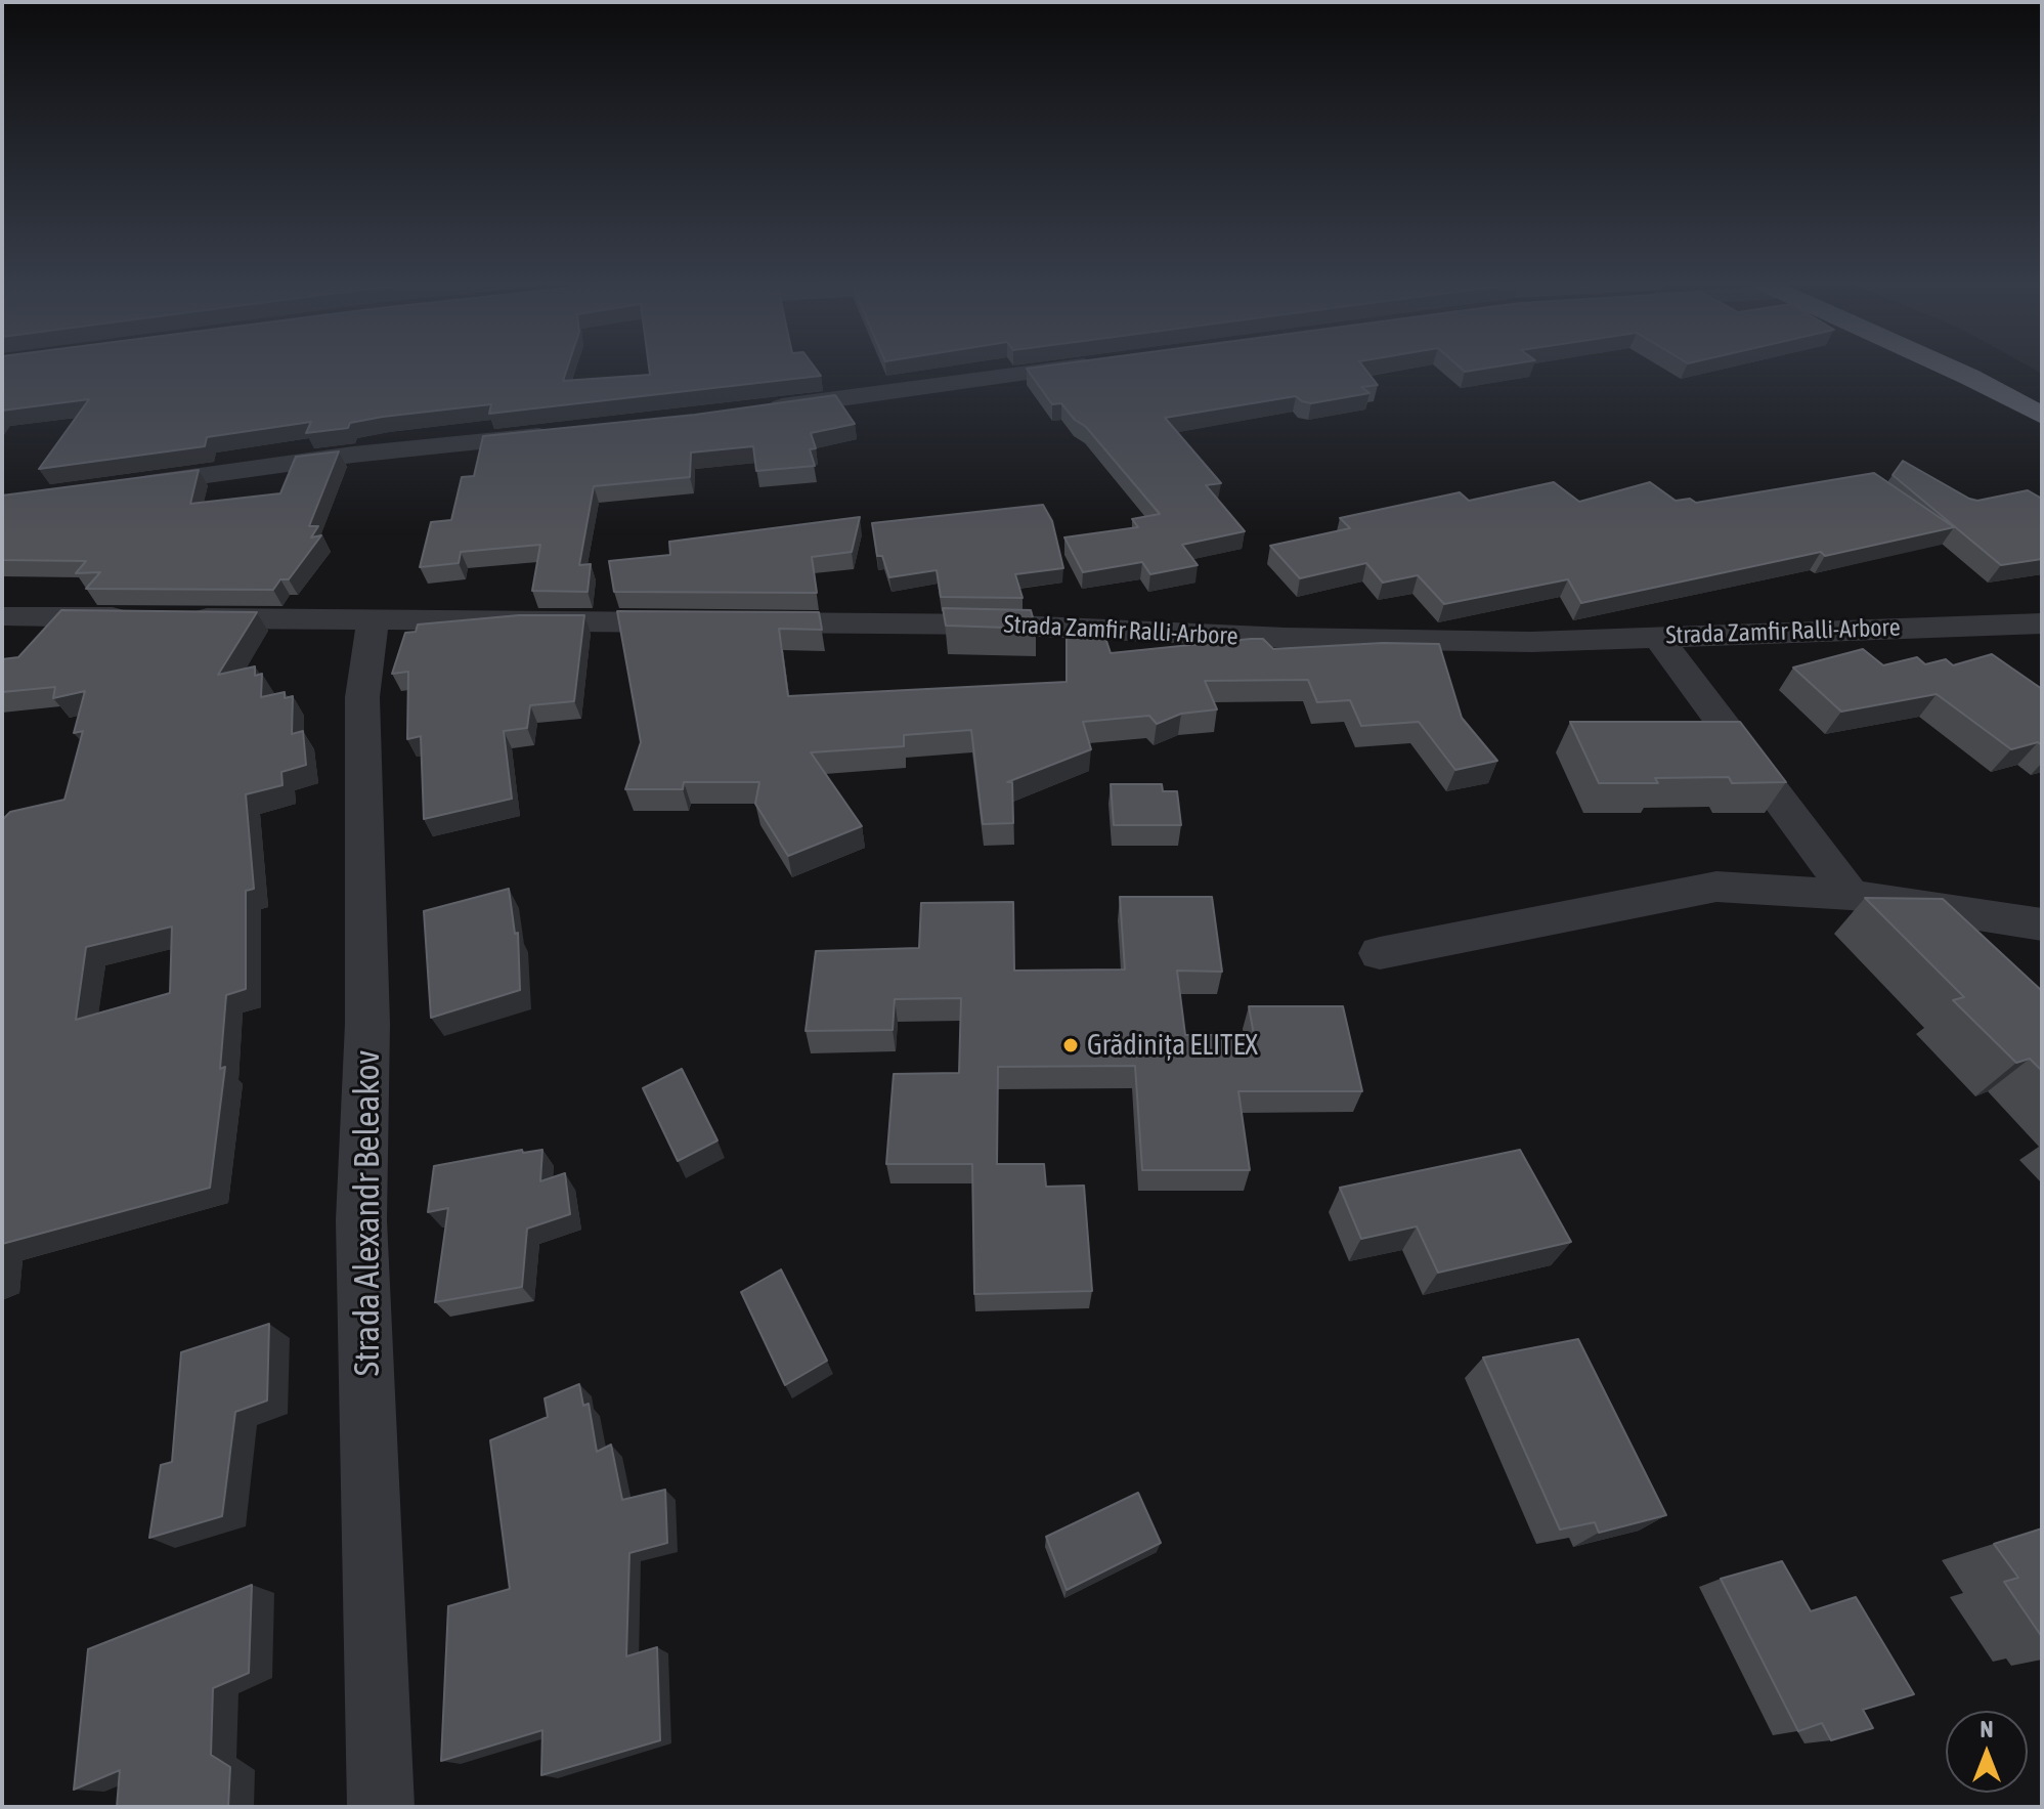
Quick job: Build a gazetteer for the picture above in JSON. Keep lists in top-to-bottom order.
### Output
{
  "streets": {
    "street": ["Strada Zamfir Ralli-Arbore", "Strada Alexandr Beleakov"]
  },
  "crossings": [
    ["Strada Zamfir Ralli-Arbore", "Strada Alexandr Beleakov"]
  ],
  "places": ["Grădinița ELITEX"],
  "north": "top"
}
